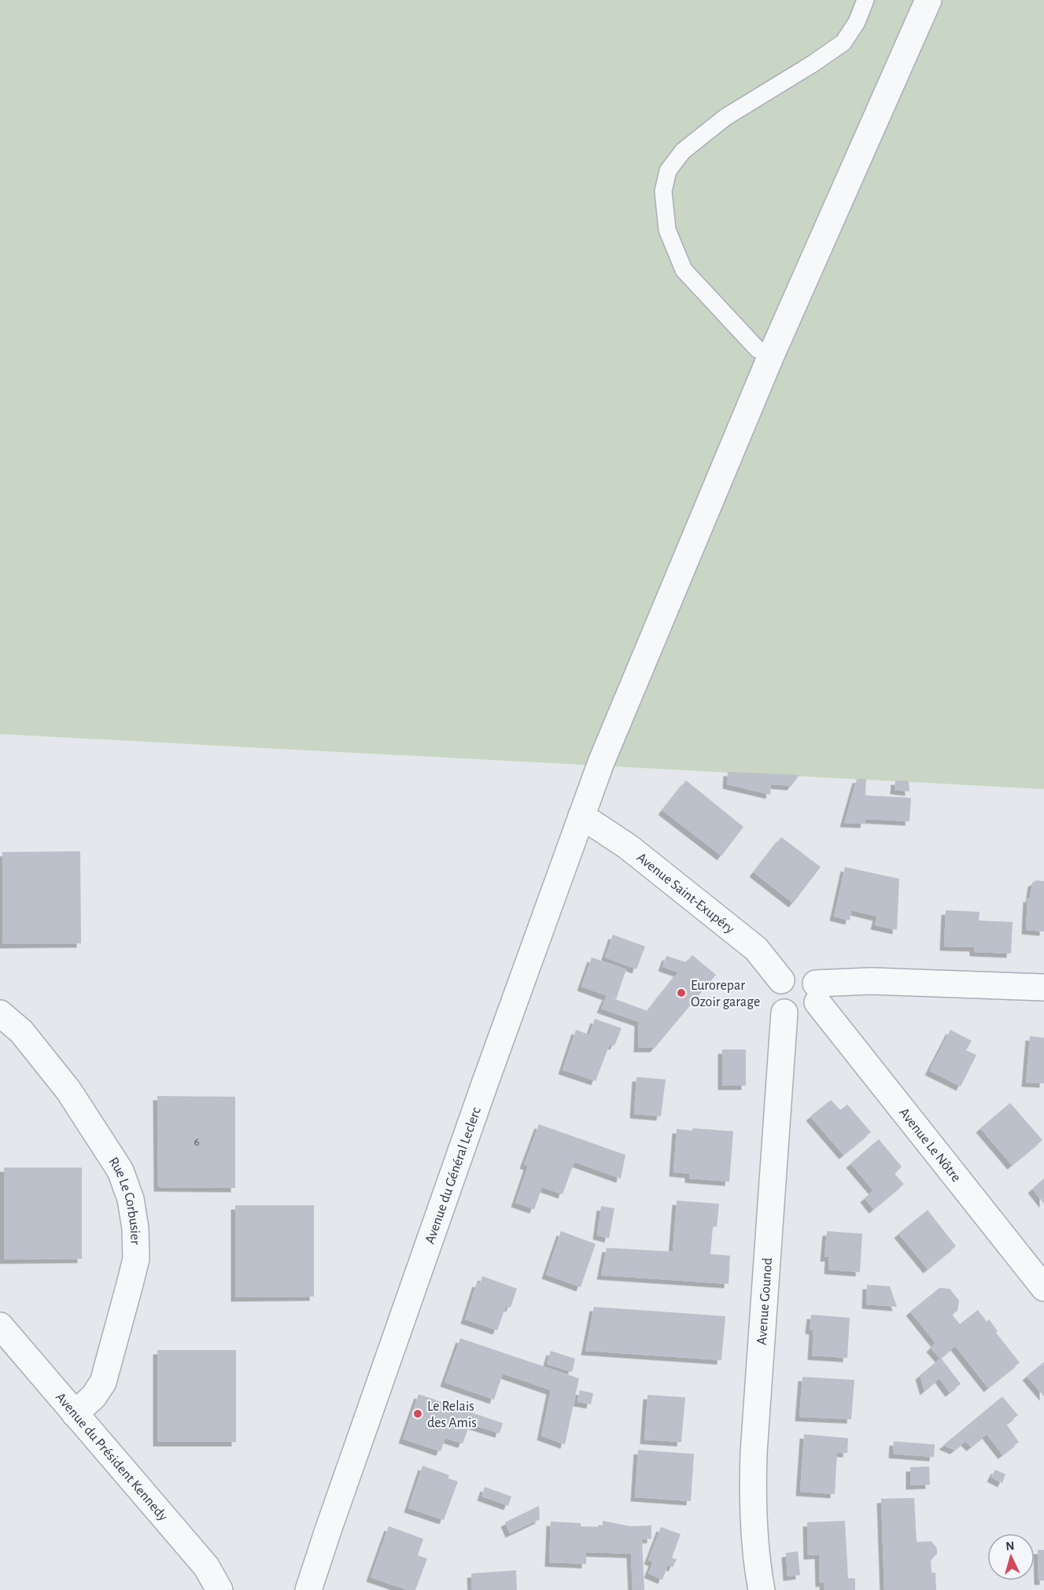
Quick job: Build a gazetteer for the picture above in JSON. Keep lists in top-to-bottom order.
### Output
{
  "streets": {
    "street": [
      "Avenue Saint-Exupéry",
      "Avenue Le Nôtre",
      "Avenue du Général Leclerc",
      "Rue Le Corbusier",
      "Avenue Gounod",
      "Avenue du Président Kennedy"
    ]
  },
  "crossings": [
    ["Avenue Saint-Exupéry", "Avenue Le Nôtre"],
    ["Avenue Saint-Exupéry", "Avenue du Général Leclerc"],
    ["Avenue Saint-Exupéry", "Avenue Gounod"],
    ["Avenue Le Nôtre", "Avenue Gounod"],
    ["Rue Le Corbusier", "Avenue du Président Kennedy"]
  ],
  "places": ["Eurorepar Ozoir garage", "Le Relais des Amis"],
  "house_numbers": ["6"],
  "north": "top"
}
